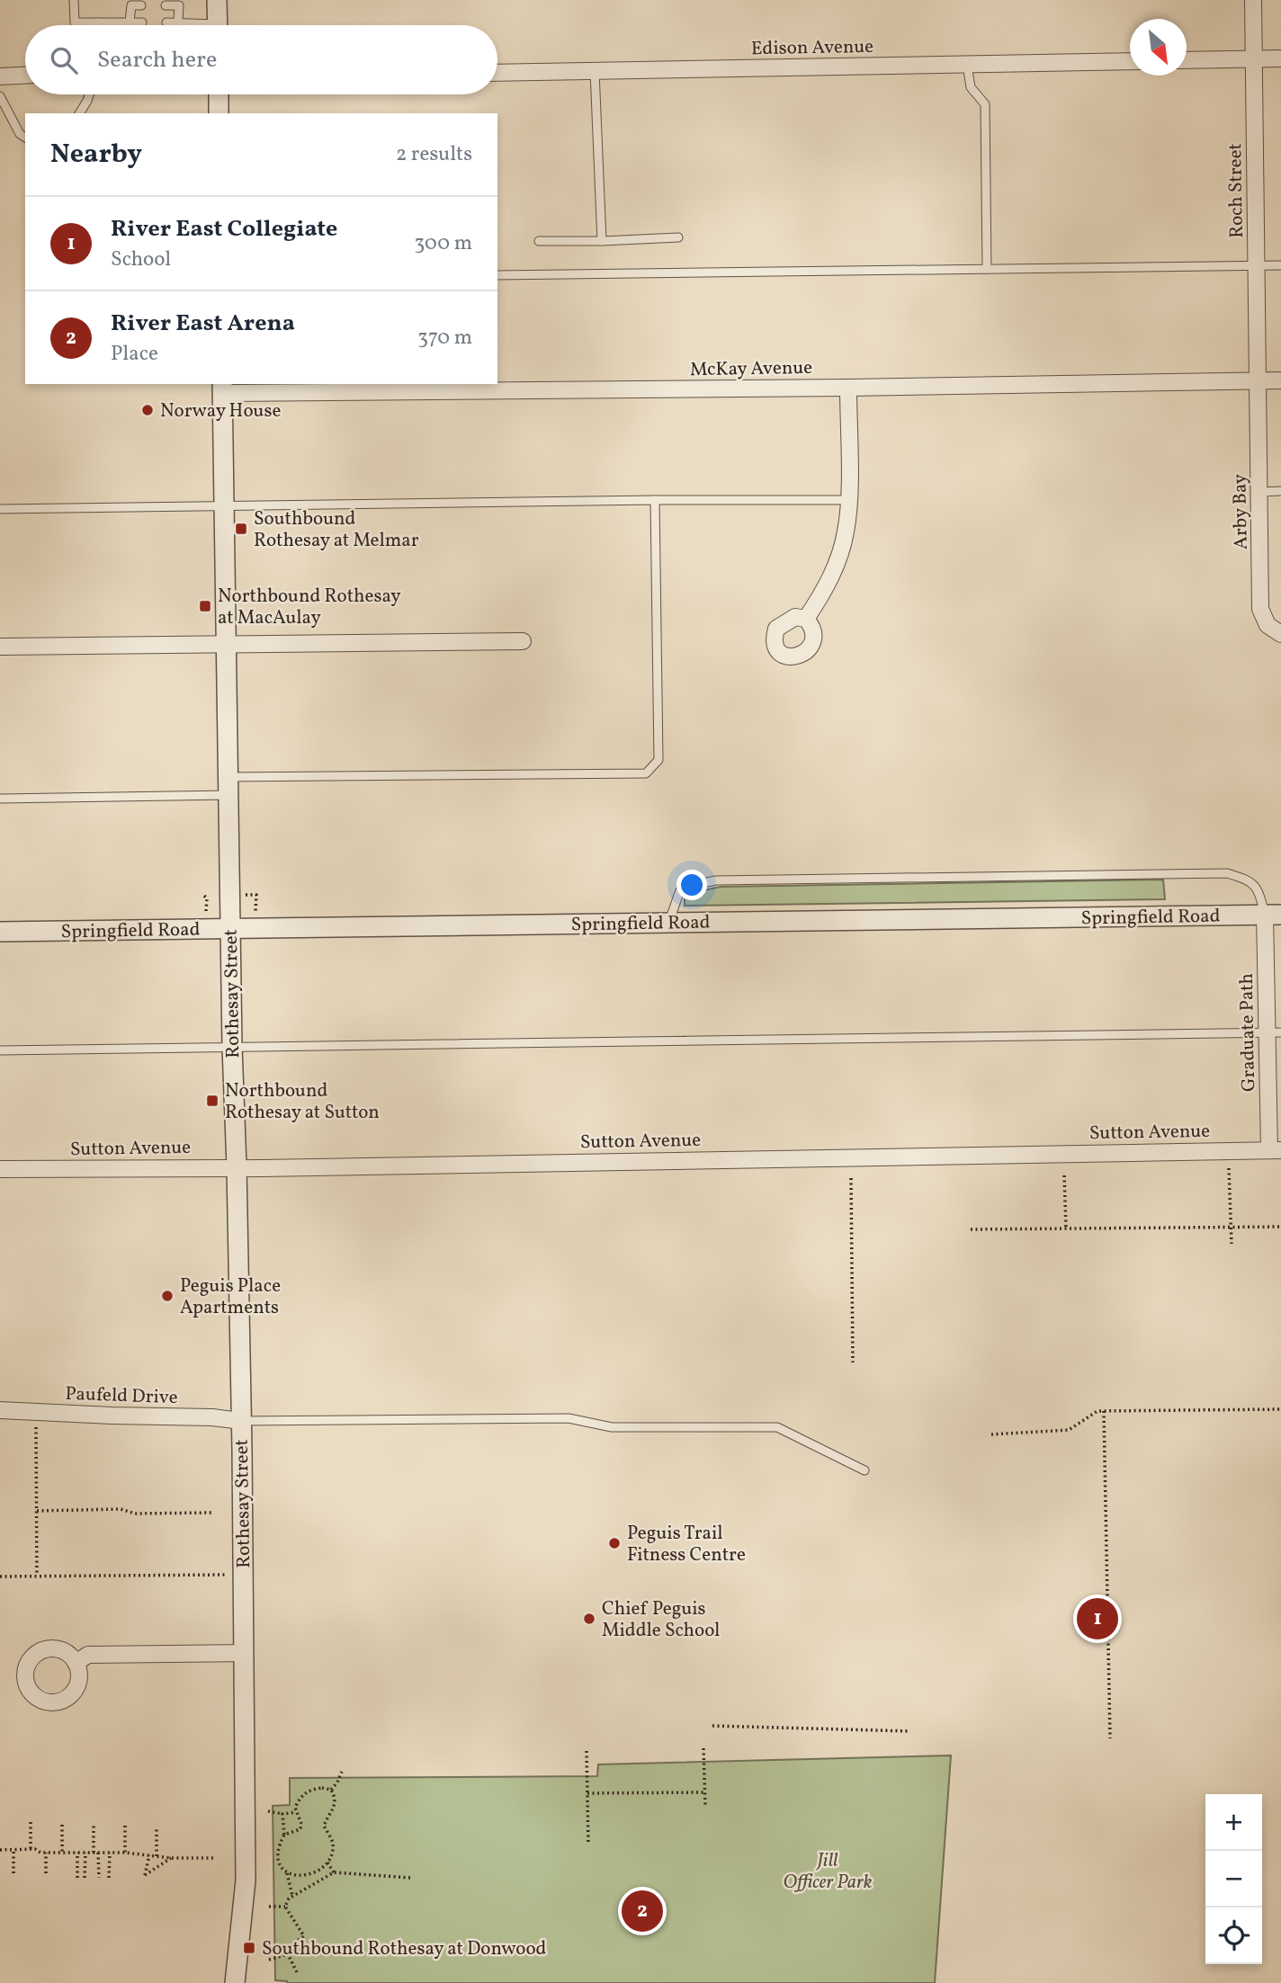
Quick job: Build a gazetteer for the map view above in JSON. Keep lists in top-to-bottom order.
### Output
{
  "streets": {
    "street": [
      "Edison Avenue",
      "Roch Street",
      "McKay Avenue",
      "Arby Bay",
      "Springfield Road",
      "Rothesay Street",
      "Graduate Path",
      "Sutton Avenue",
      "Paufeld Drive"
    ]
  },
  "crossings": [
    ["Roch Street", "McKay Avenue"],
    ["Roch Street", "Arby Bay"],
    ["McKay Avenue", "Arby Bay"],
    ["McKay Avenue", "Rothesay Street"],
    ["Springfield Road", "Rothesay Street"],
    ["Springfield Road", "Graduate Path"],
    ["Rothesay Street", "Sutton Avenue"],
    ["Rothesay Street", "Paufeld Drive"],
    ["Graduate Path", "Sutton Avenue"]
  ],
  "parks": ["Jill Officer Park"],
  "places": {
    "other": [
      "Norway House",
      "Peguis Place Apartments",
      "Peguis Trail Fitness Centre",
      "Chief Peguis Middle School"
    ],
    "transit": [
      "Southbound Rothesay at Melmar",
      "Northbound Rothesay at MacAulay",
      "Northbound Rothesay at Sutton",
      "Southbound Rothesay at Donwood"
    ]
  },
  "north": "bottom right",
  "page": {
    "search": "Search here",
    "heading": ["Nearby", "2 results"],
    "list": [
      {
        "mark": "1",
        "name": "River East Collegiate",
        "note": "School",
        "value": "300 m"
      },
      {
        "mark": "2",
        "name": "River East Arena",
        "note": "Place",
        "value": "370 m"
      }
    ],
    "pins": ["1", "2"],
    "map_buttons": ["+", "−"]
  }
}
